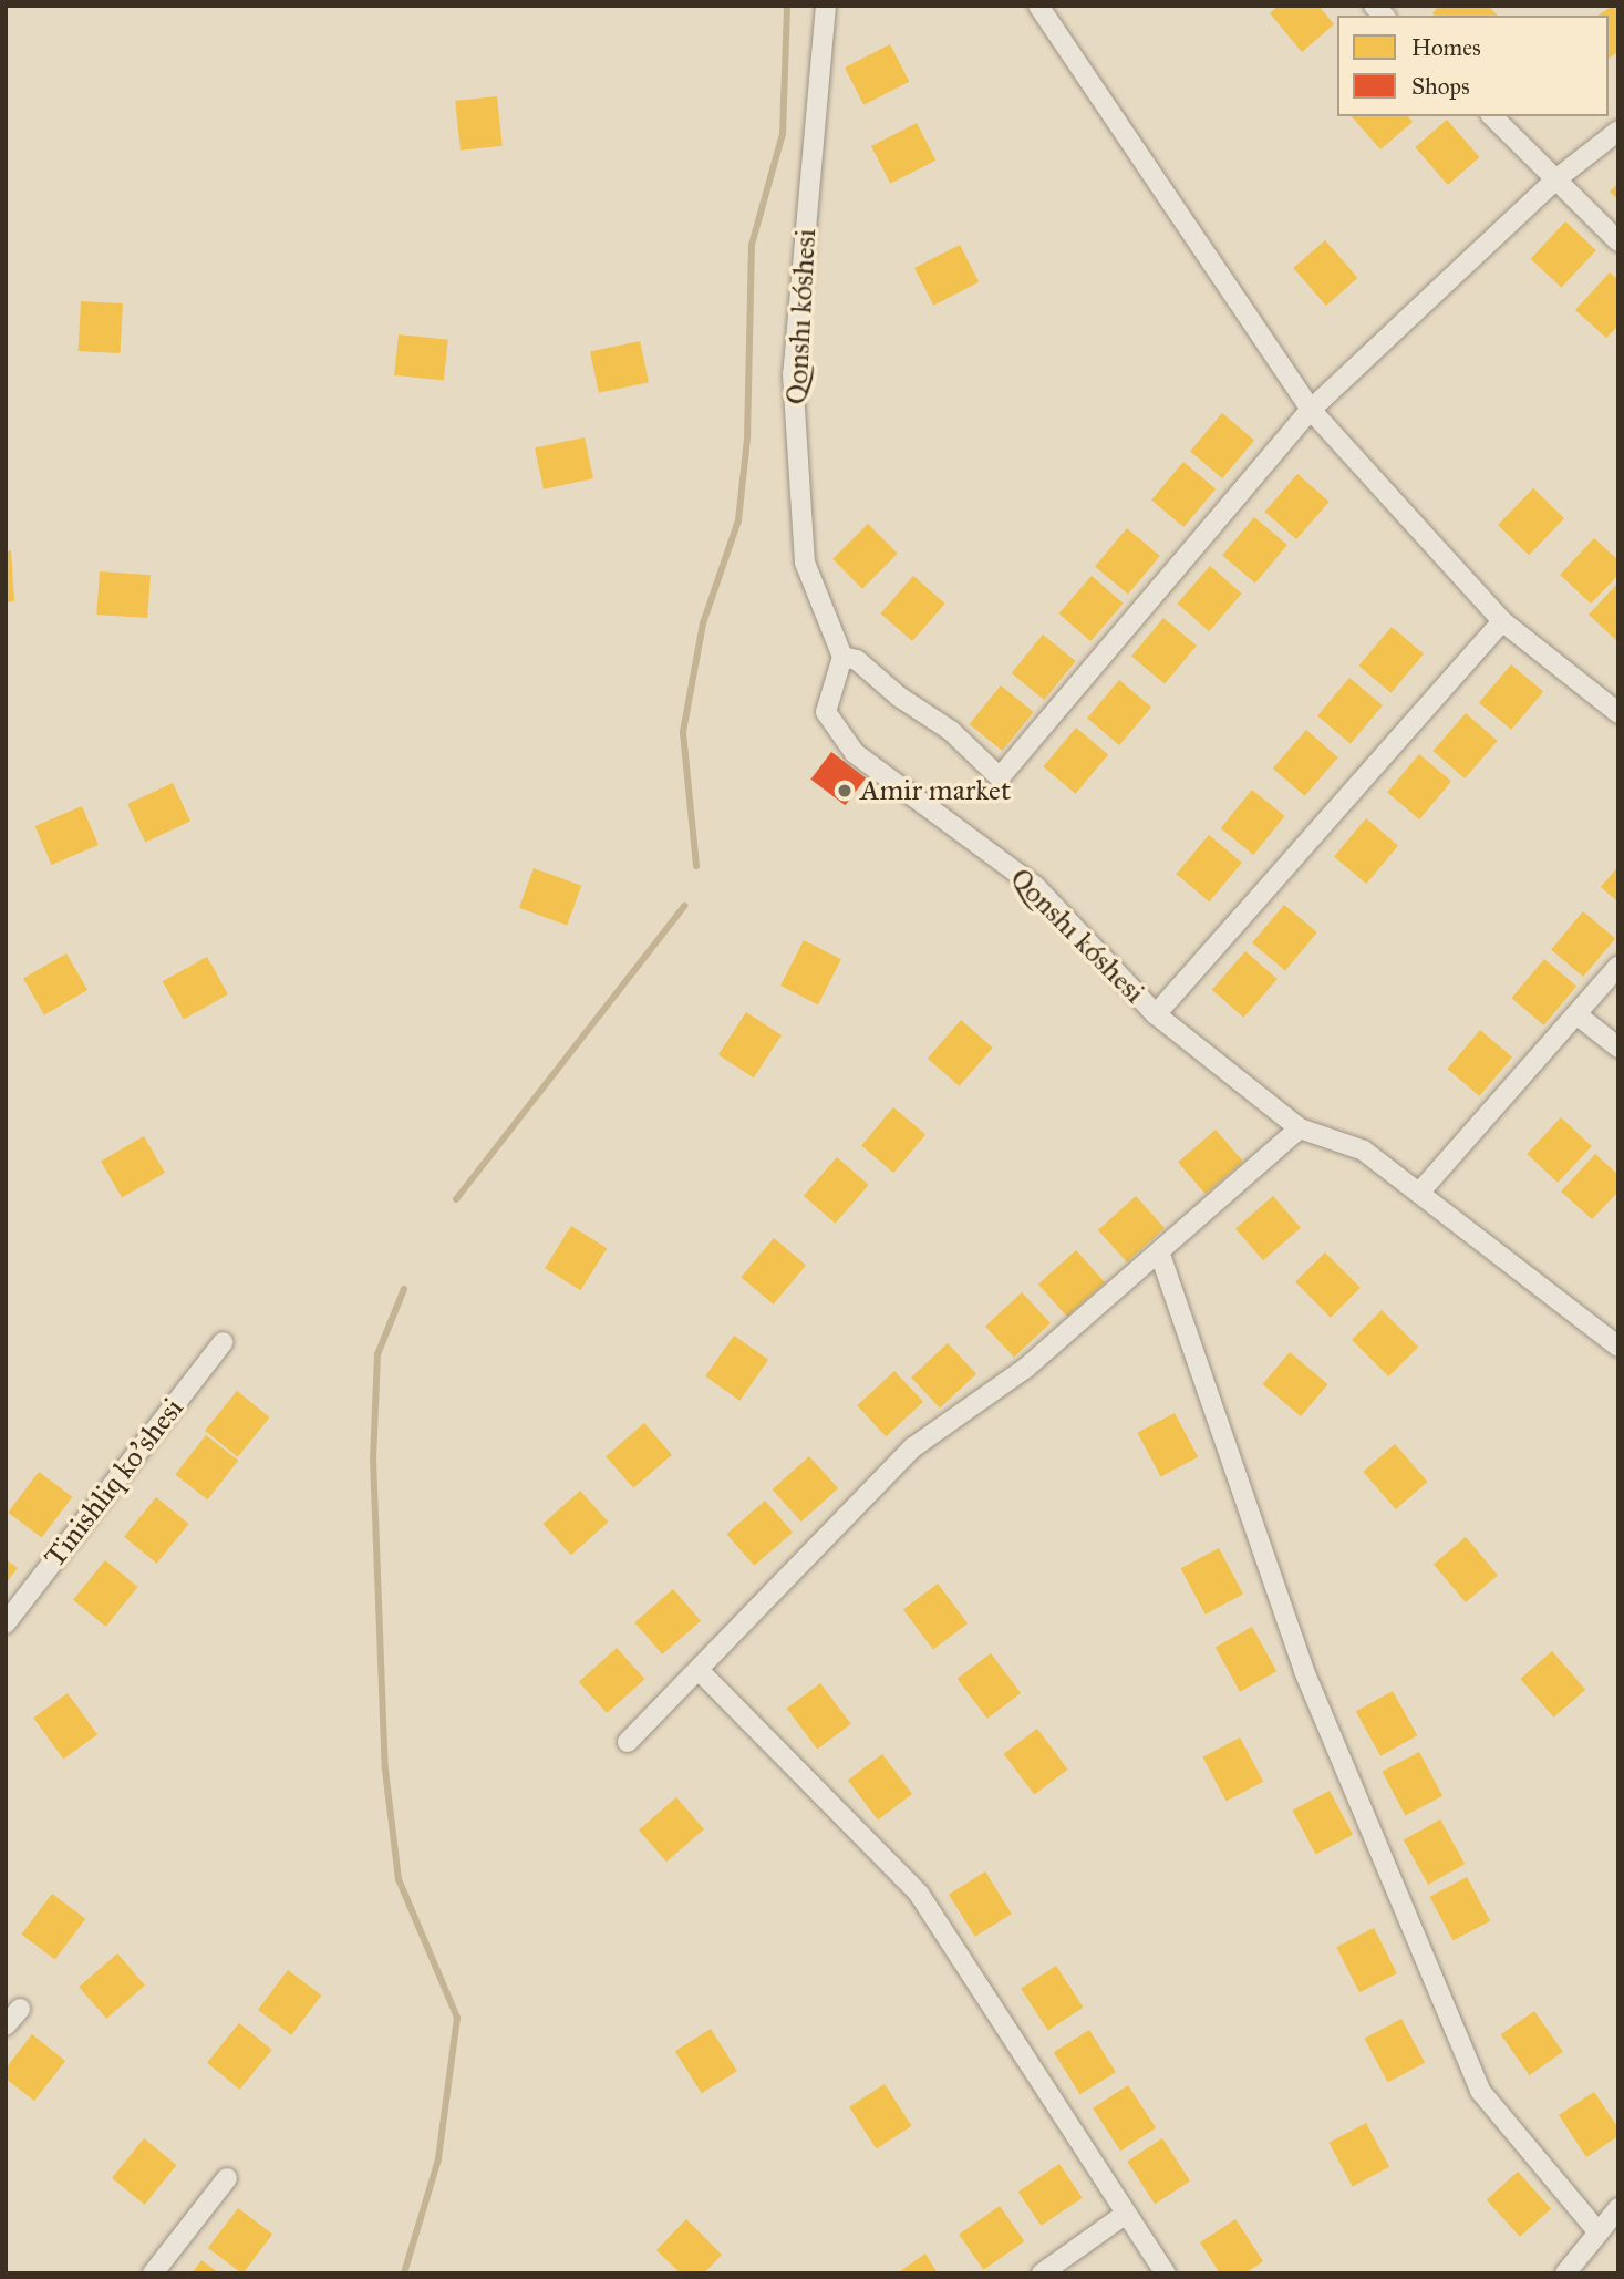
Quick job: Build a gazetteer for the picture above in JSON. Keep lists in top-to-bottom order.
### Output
{
  "streets": {
    "street": ["Qonshı kóshesi", "Tinishliq ko'shesi"]
  },
  "places": ["Amir market"],
  "legend": ["Homes", "Shops"]
}
